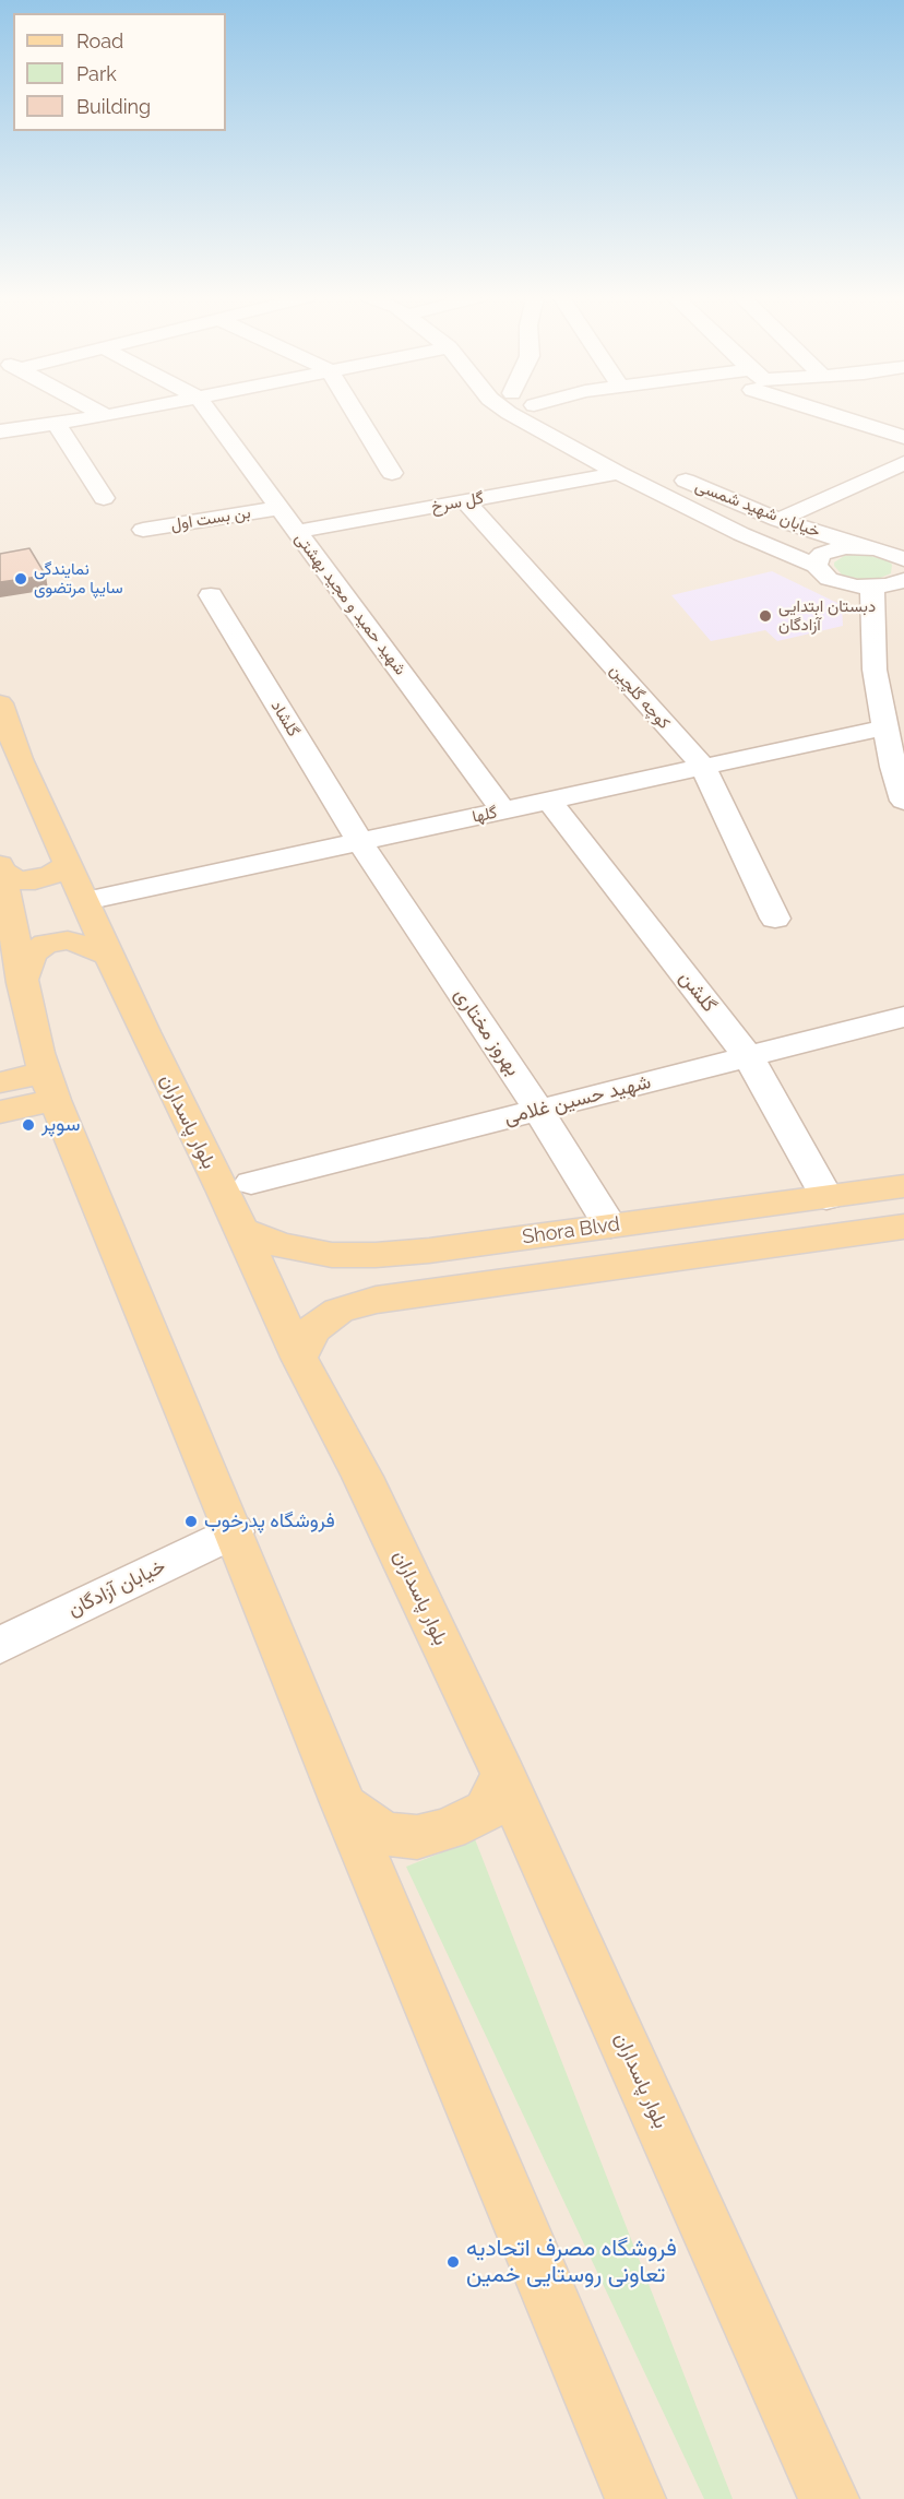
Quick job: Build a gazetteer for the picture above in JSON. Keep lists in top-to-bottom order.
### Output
{
  "streets": {
    "main road": ["بلوار پاسداران", "Shora Blvd"],
    "street": [
      "گل سرخ",
      "خیابان شهید شمسی",
      "بن بست اول",
      "شهید حمید و مجید بهشتی",
      "کوچه گلچین",
      "گلشاد",
      "گلها",
      "گلشن",
      "بهروز مختاری",
      "شهید حسین غلامی",
      "خیابان آزادگان"
    ]
  },
  "crossings": [
    ["گل سرخ", "خیابان شهید شمسی"],
    ["گل سرخ", "شهید حمید و مجید بهشتی"],
    ["گل سرخ", "کوچه گلچین"],
    ["بن بست اول", "شهید حمید و مجید بهشتی"],
    ["شهید حمید و مجید بهشتی", "گلها"],
    ["کوچه گلچین", "گلها"],
    ["گلشاد", "گلها"],
    ["گلشاد", "بهروز مختاری"],
    ["گلها", "گلشن"],
    ["گلها", "بهروز مختاری"],
    ["گلها", "بلوار پاسداران"],
    ["گلشن", "شهید حسین غلامی"],
    ["گلشن", "Shora Blvd"],
    ["بهروز مختاری", "شهید حسین غلامی"],
    ["بهروز مختاری", "Shora Blvd"],
    ["بلوار پاسداران", "Shora Blvd"]
  ],
  "places": [
    "نمایندگی سایپا مرتضوی",
    "دبستان ابتدایی آزادگان",
    "سوپر",
    "فروشگاه پدرخوب",
    "فروشگاه مصرف اتحادیه تعاونی روستایی خمین"
  ],
  "legend": ["Road", "Park", "Building"]
}
